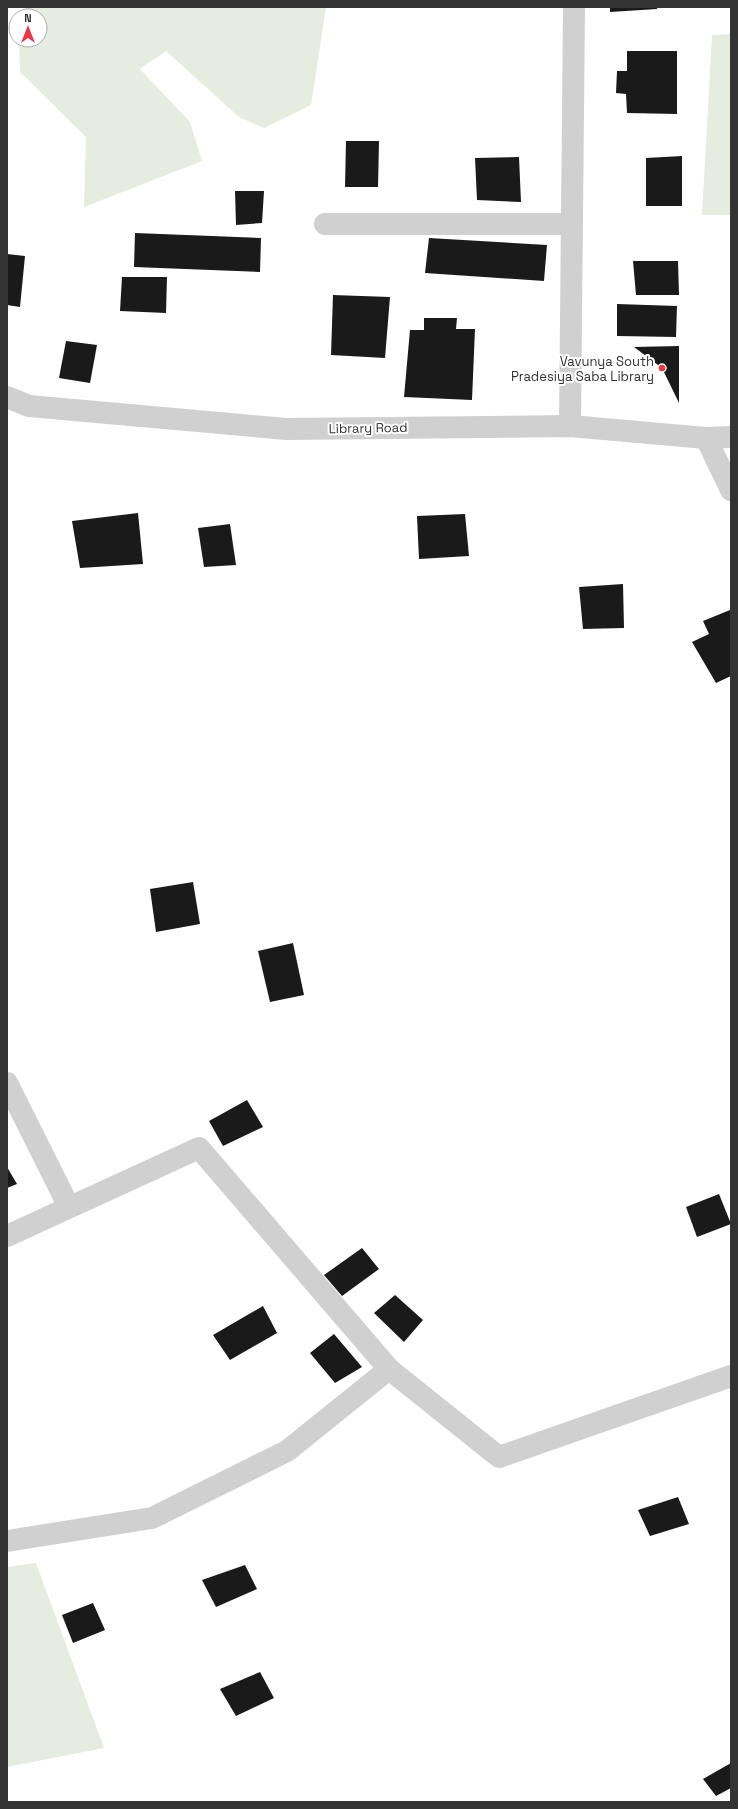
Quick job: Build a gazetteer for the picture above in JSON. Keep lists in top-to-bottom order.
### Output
{
  "streets": {
    "street": ["Library Road"]
  },
  "places": ["Vavunya South Pradesiya Saba Library"],
  "north": "top"
}
